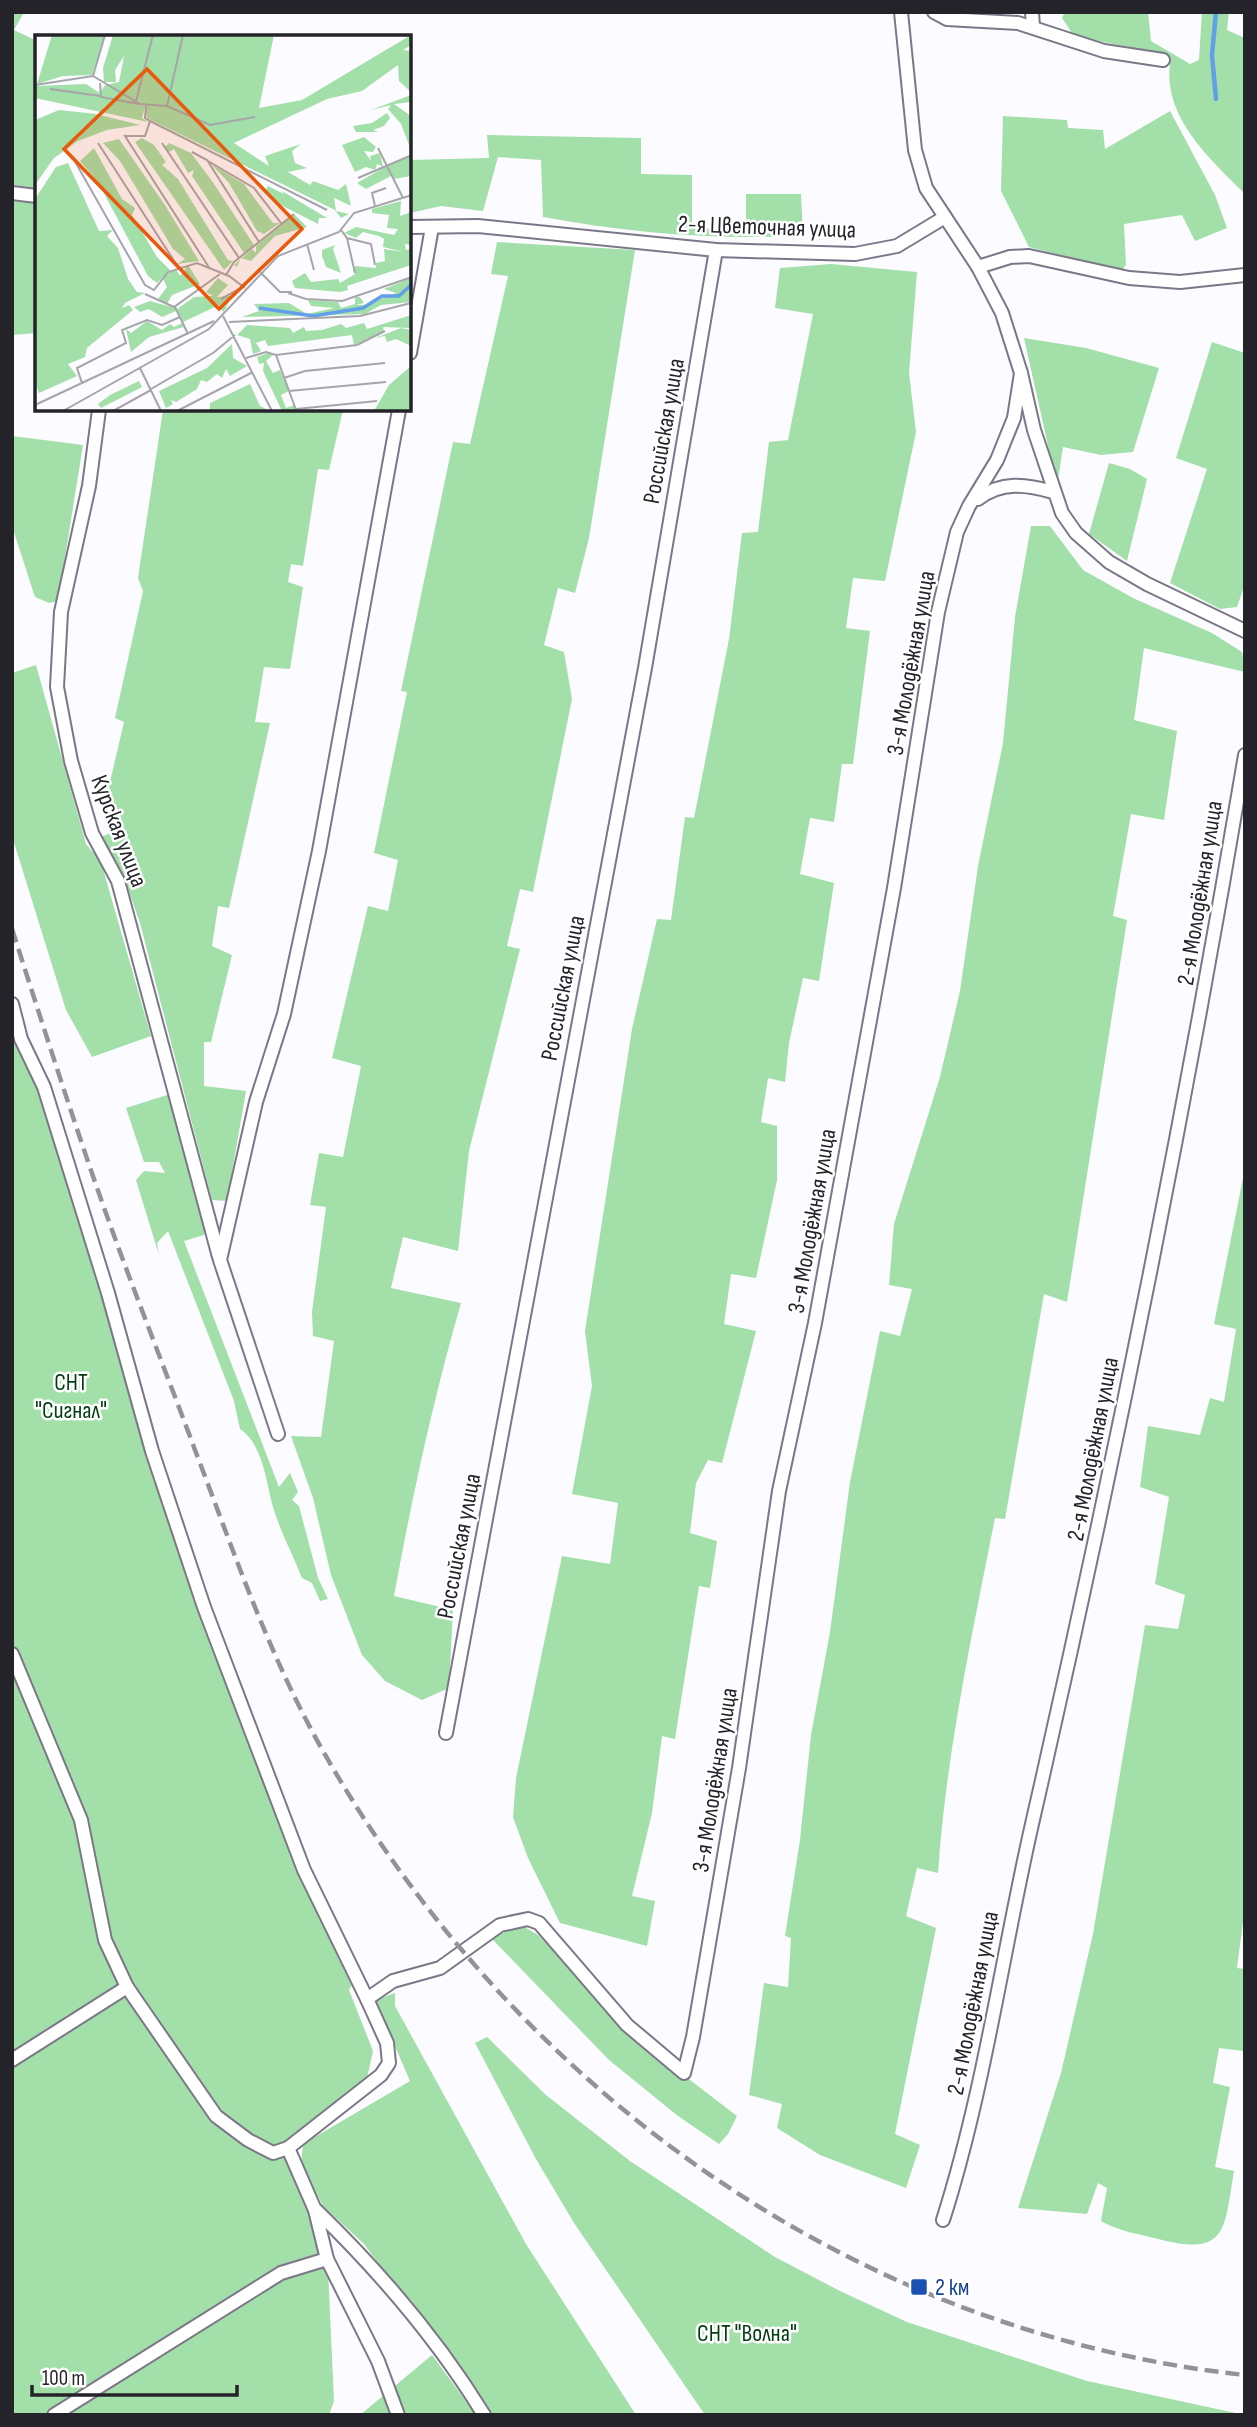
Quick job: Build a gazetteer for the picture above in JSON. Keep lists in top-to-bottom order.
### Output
{
  "streets": {
    "street": [
      "2-я Цветочная улица",
      "Российская улица",
      "3-я Молодёжная улица",
      "Курская улица",
      "2-я Молодёжная улица"
    ]
  },
  "crossings": [
    ["2-я Цветочная улица", "Российская улица"]
  ],
  "parks": ["СНТ \"Сигнал\"", "СНТ \"Волна\""],
  "places": {
    "transit": ["2 км"]
  },
  "scale_bar": "100 m"
}
